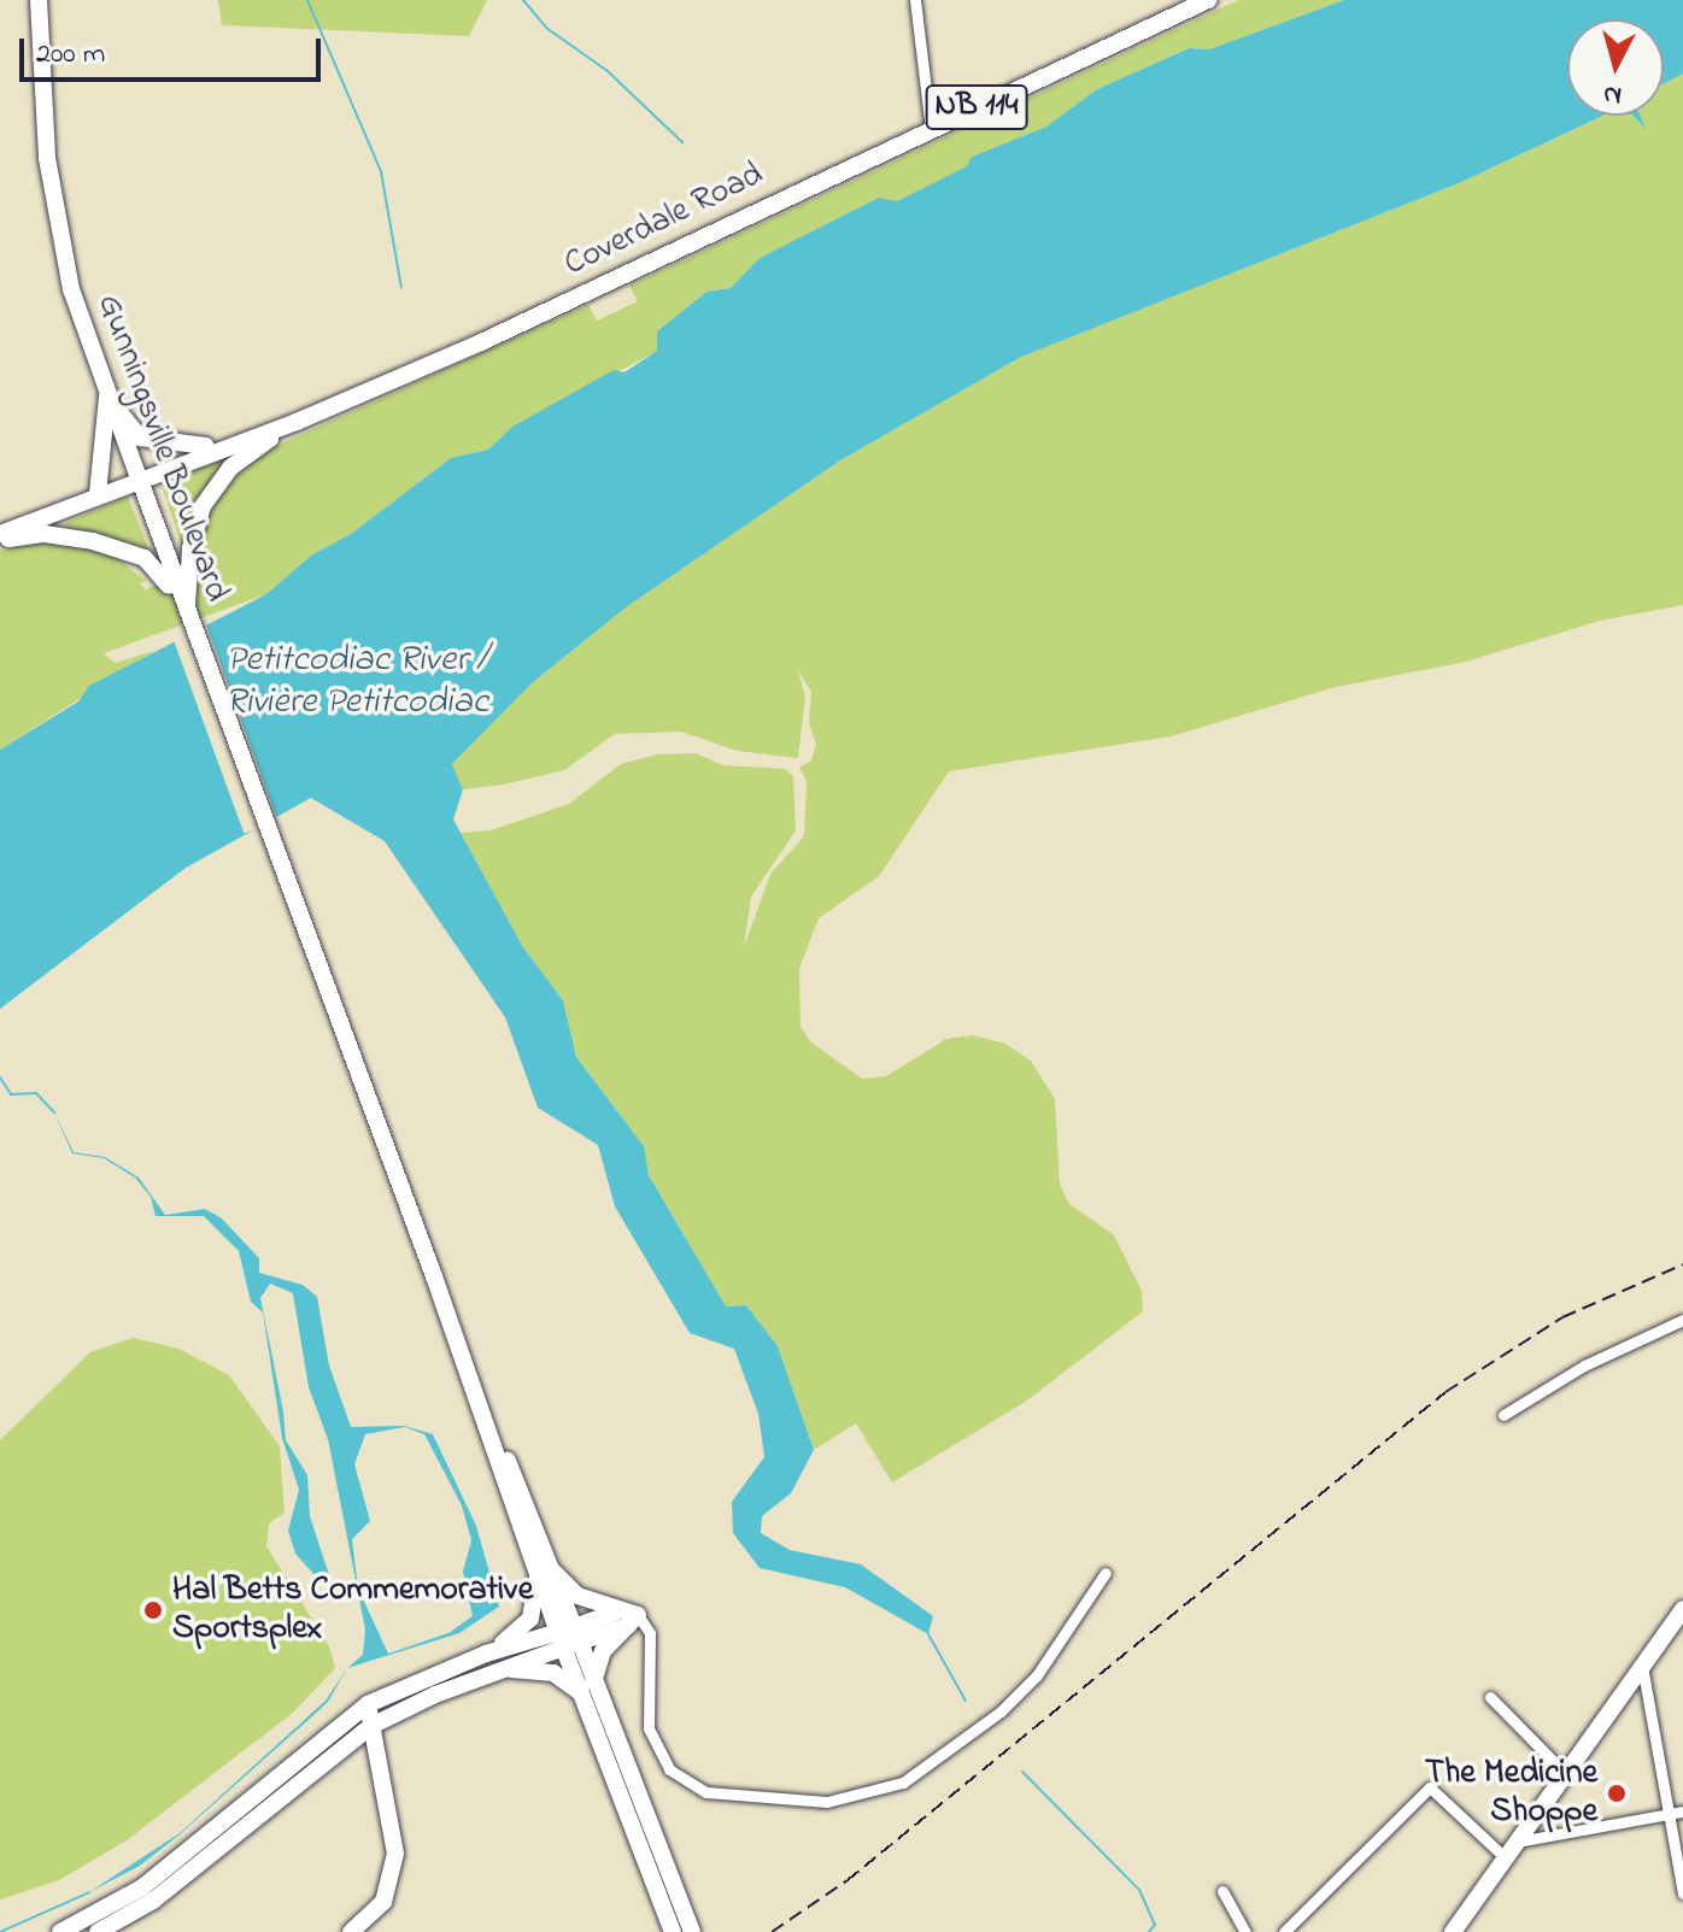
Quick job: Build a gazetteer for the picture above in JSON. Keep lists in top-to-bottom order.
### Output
{
  "streets": {
    "main road": ["NB 114", "Coverdale Road", "Gunningsville Boulevard"]
  },
  "crossings": [
    ["NB 114", "Coverdale Road"],
    ["NB 114", "Gunningsville Boulevard"],
    ["Coverdale Road", "Gunningsville Boulevard"]
  ],
  "water": ["Petitcodiac River / Rivière Petitcodiac"],
  "places": ["Hal Betts Commemorative Sportsplex", "The Medicine Shoppe"],
  "scale_bar": "200 m",
  "north": "bottom"
}
